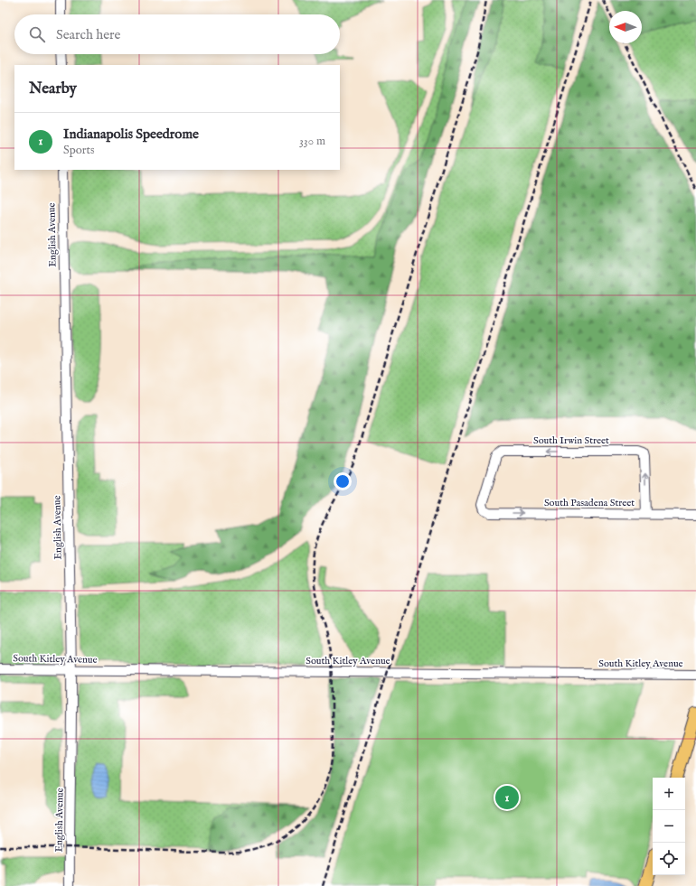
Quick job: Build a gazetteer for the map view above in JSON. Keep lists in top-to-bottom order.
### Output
{
  "streets": {
    "street": [
      "English Avenue",
      "South Irwin Street",
      "South Pasadena Street",
      "South Kitley Avenue"
    ]
  },
  "crossings": [
    ["English Avenue", "South Kitley Avenue"],
    ["South Irwin Street", "South Pasadena Street"]
  ],
  "one_way": ["South Pasadena Street"],
  "north": "left",
  "page": {
    "search": "Search here",
    "heading": "Nearby",
    "list": [
      {
        "mark": "1",
        "name": "Indianapolis Speedrome",
        "note": "Sports",
        "value": "330 m"
      }
    ],
    "map_buttons": ["+", "−"],
    "pins": "1"
  }
}
